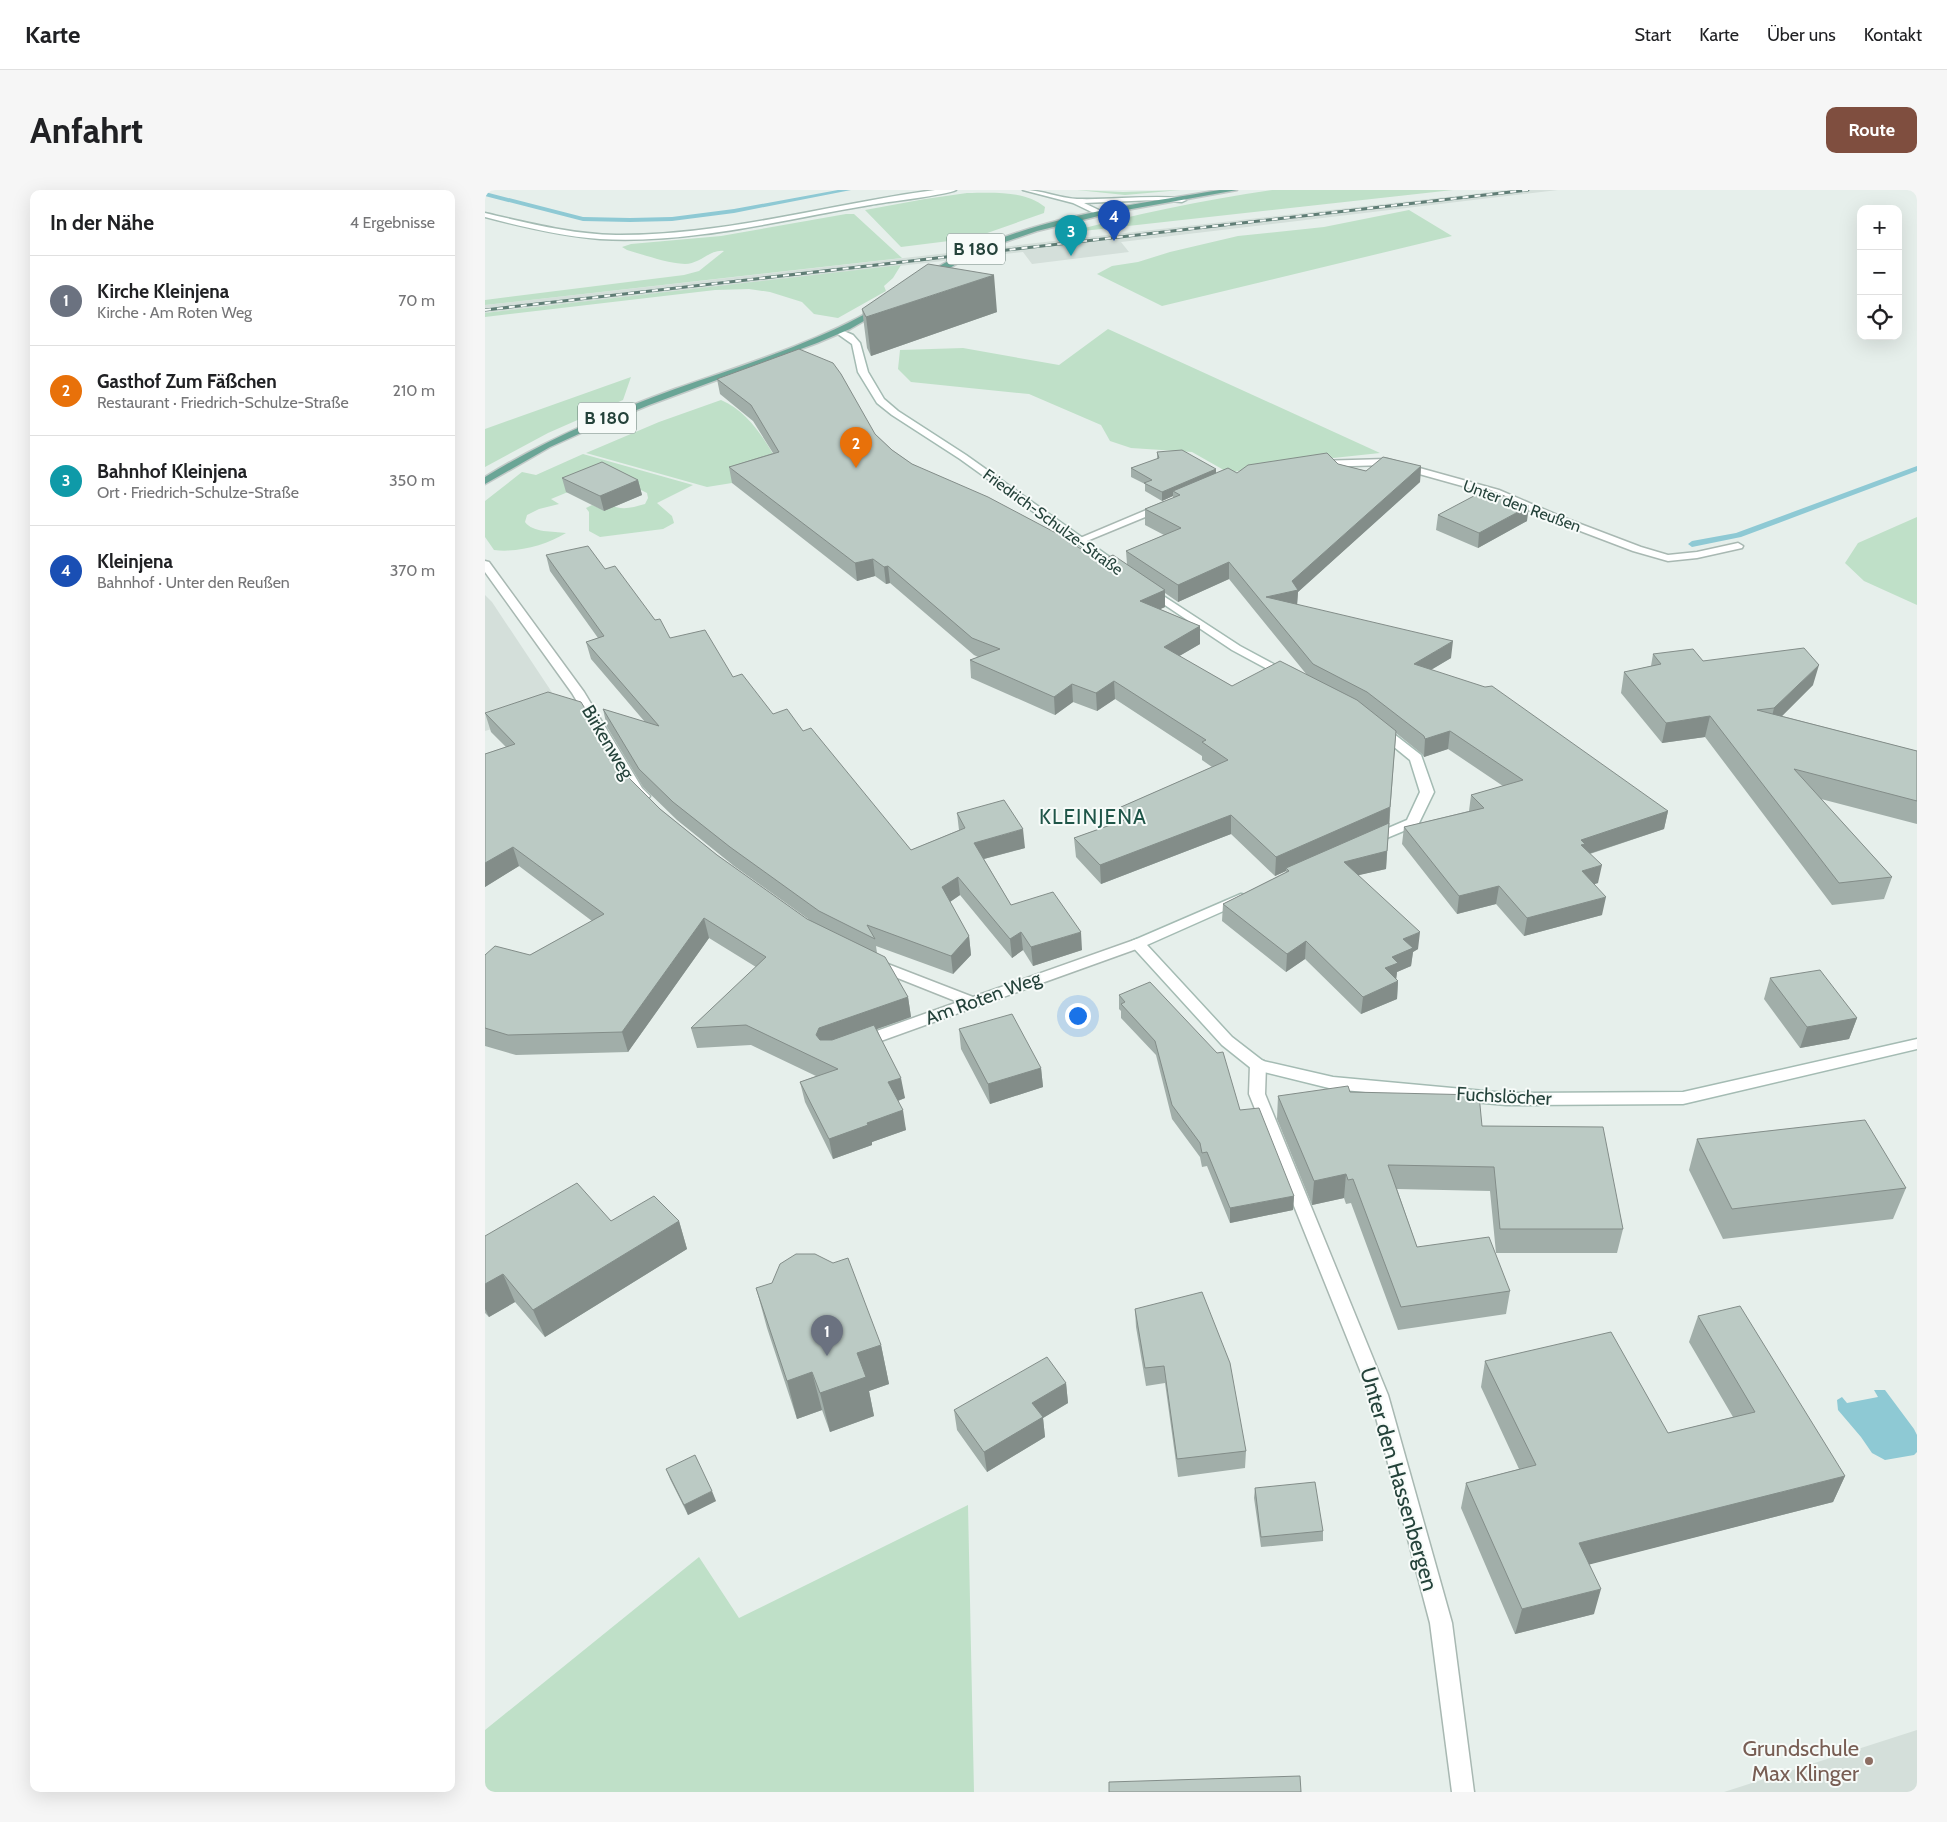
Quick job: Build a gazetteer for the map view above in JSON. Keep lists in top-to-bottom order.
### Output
{
  "streets": {
    "main road": ["B 180"],
    "street": [
      "Unter den Reußen",
      "Friedrich-Schulze-Straße",
      "Birkenweg",
      "Am Roten Weg",
      "Fuchslöcher",
      "Unter den Hassenbergen"
    ]
  },
  "crossings": [
    ["B 180", "Friedrich-Schulze-Straße"],
    ["Am Roten Weg", "Fuchslöcher"],
    ["Fuchslöcher", "Unter den Hassenbergen"]
  ],
  "districts": ["KLEINJENA"],
  "places": ["Grundschule Max Klinger"],
  "page": {
    "header": "Karte",
    "nav": [
      "Start",
      "Karte",
      "Über uns",
      "Kontakt"
    ],
    "buttons": "Route",
    "title": "Anfahrt",
    "heading": ["In der Nähe", "4 Ergebnisse"],
    "pins": [
      "4",
      "3",
      "2",
      "1"
    ],
    "map_buttons": ["+", "−"],
    "list": [
      {
        "mark": "1",
        "name": "Kirche Kleinjena",
        "note": "Kirche · Am Roten Weg",
        "value": "70 m"
      },
      {
        "mark": "2",
        "name": "Gasthof Zum Fäßchen",
        "note": "Restaurant · Friedrich-Schulze-Straße",
        "value": "210 m"
      },
      {
        "mark": "3",
        "name": "Bahnhof Kleinjena",
        "note": "Ort · Friedrich-Schulze-Straße",
        "value": "350 m"
      },
      {
        "mark": "4",
        "name": "Kleinjena",
        "note": "Bahnhof · Unter den Reußen",
        "value": "370 m"
      }
    ]
  }
}
